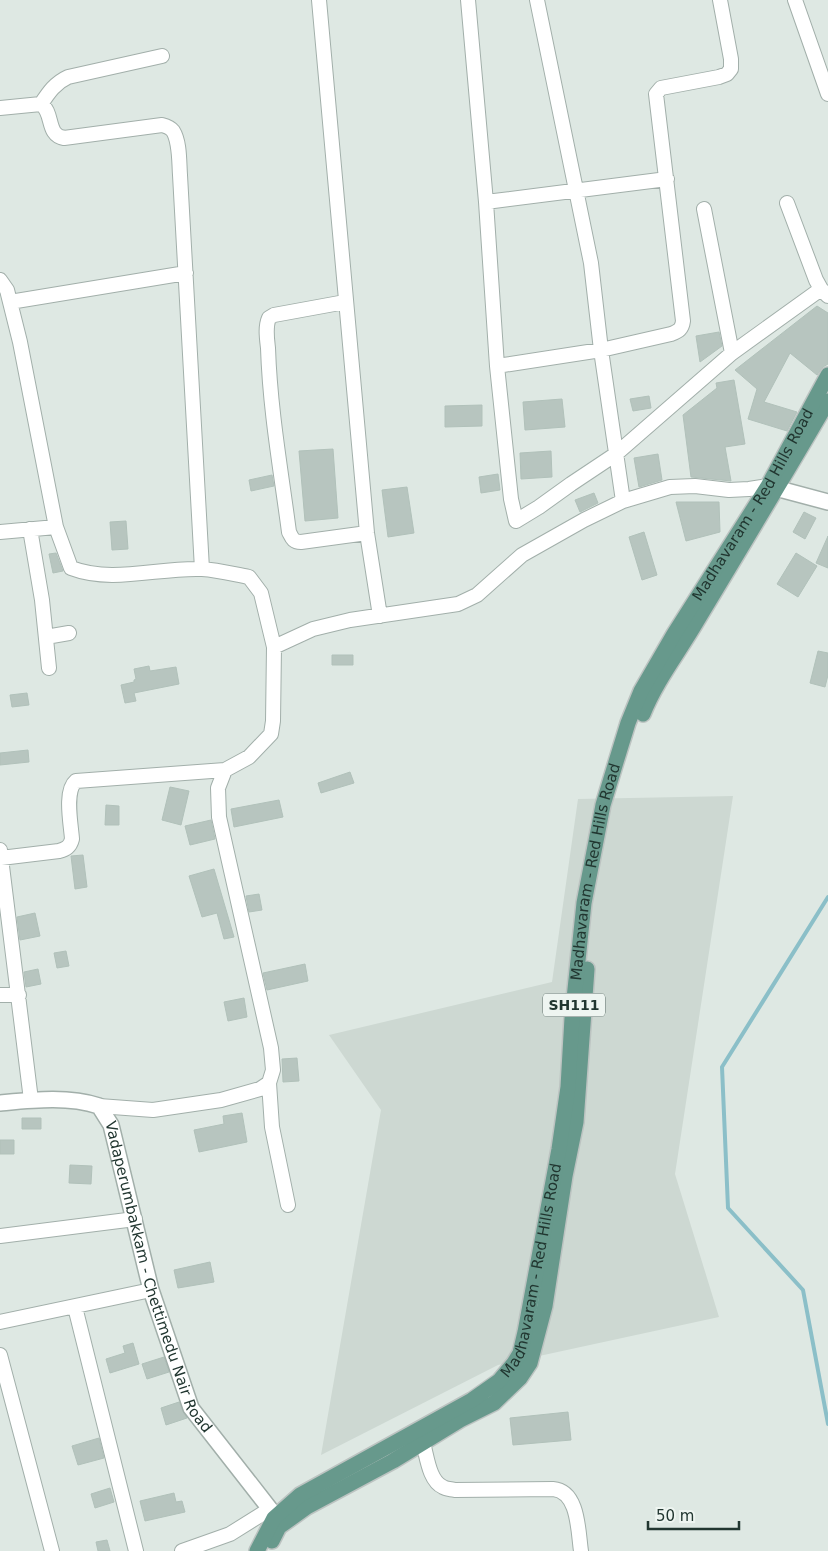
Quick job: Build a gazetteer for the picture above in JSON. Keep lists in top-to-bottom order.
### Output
{
  "streets": {
    "main road": ["Madhavaram - Red Hills Road", "SH111"],
    "street": ["Vadaperumbakkam - Chettimedu Nair Road"]
  },
  "crossings": [
    ["Madhavaram - Red Hills Road", "Vadaperumbakkam - Chettimedu Nair Road"]
  ],
  "scale_bar": "50 m"
}
